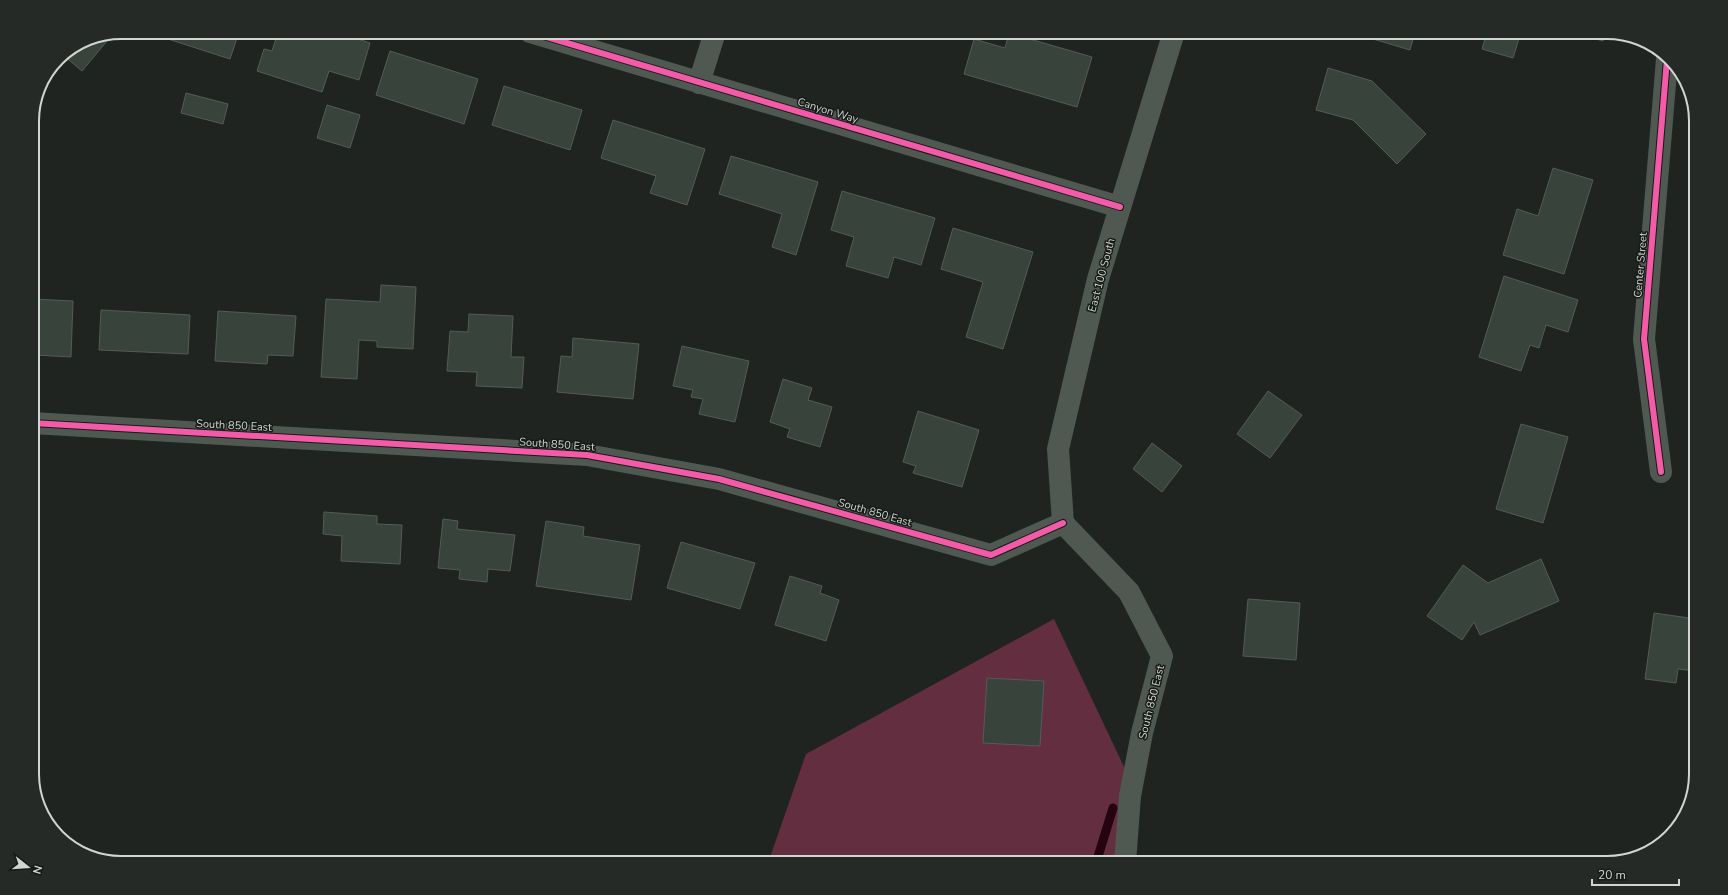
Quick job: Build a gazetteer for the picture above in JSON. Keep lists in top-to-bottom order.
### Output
{
  "streets": {
    "street": [
      "Canyon Way",
      "Center Street",
      "East 100 South",
      "South 850 East"
    ]
  },
  "crossings": [
    ["Canyon Way", "East 100 South"],
    ["East 100 South", "South 850 East"]
  ],
  "scale_bar": "20 m",
  "north": "right"
}
